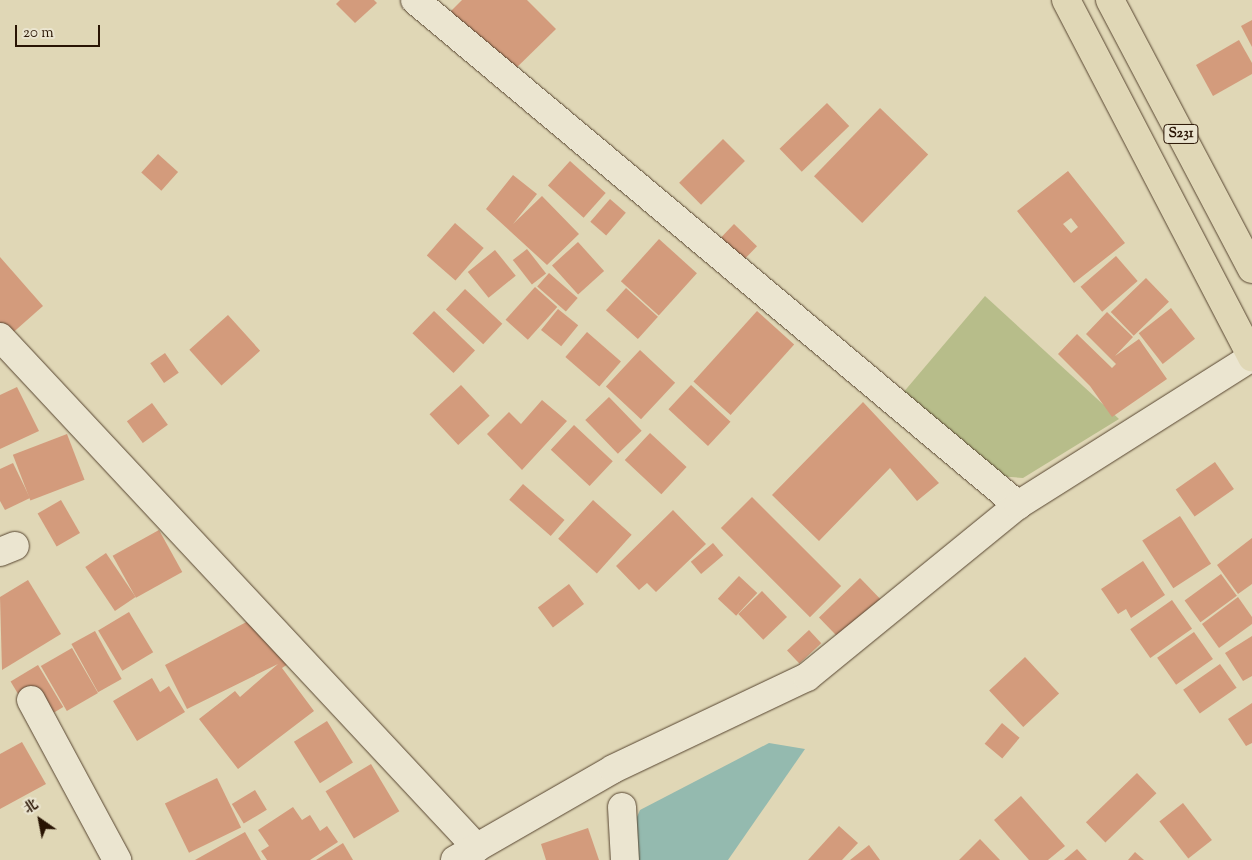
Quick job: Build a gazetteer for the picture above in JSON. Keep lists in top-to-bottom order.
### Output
{
  "streets": {
    "main road": ["S231"]
  },
  "scale_bar": "20 m",
  "north": "top left"
}
